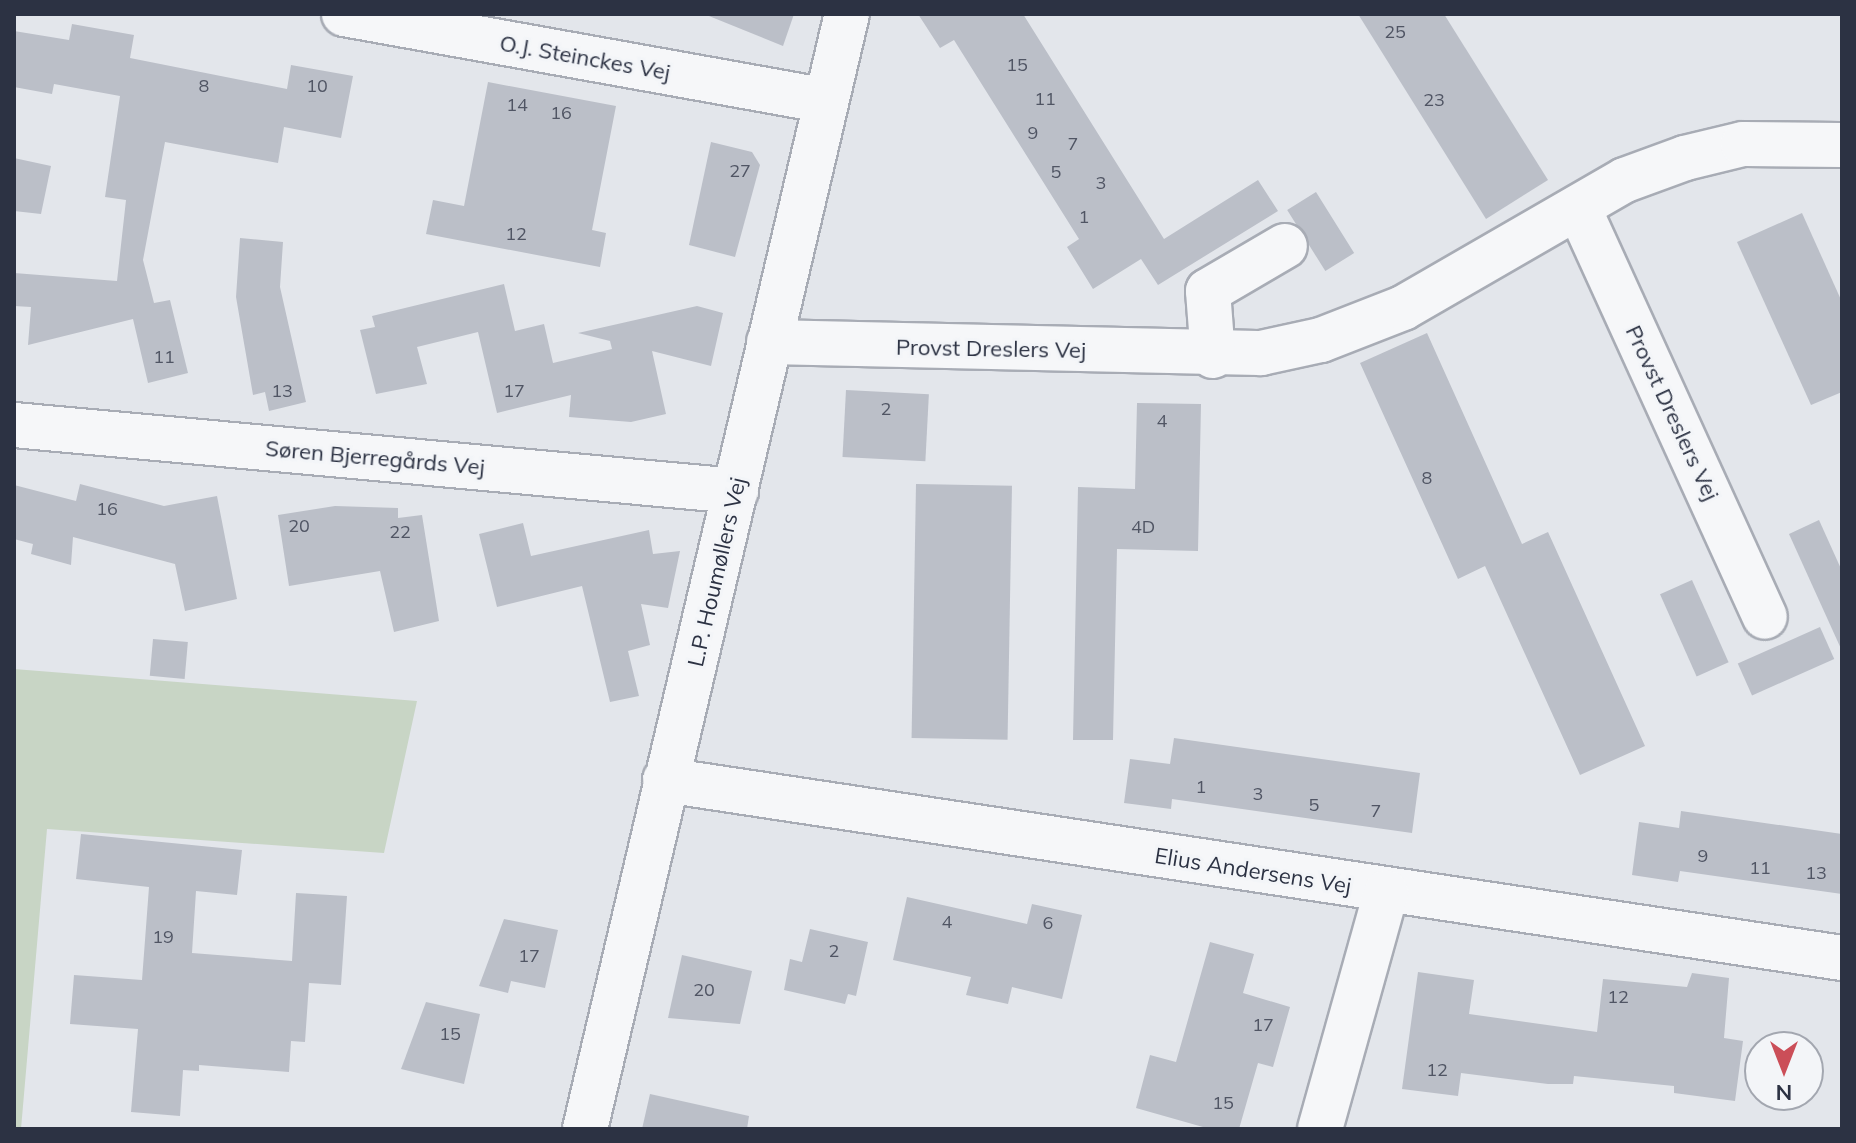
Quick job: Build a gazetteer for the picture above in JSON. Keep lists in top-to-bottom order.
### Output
{
  "streets": {
    "street": [
      "O.J. Steinckes Vej",
      "Provst Dreslers Vej",
      "Søren Bjerregårds Vej",
      "L.P. Houmøllers Vej",
      "Elius Andersens Vej"
    ]
  },
  "crossings": [
    ["O.J. Steinckes Vej", "L.P. Houmøllers Vej"],
    ["Provst Dreslers Vej", "L.P. Houmøllers Vej"],
    ["Søren Bjerregårds Vej", "L.P. Houmøllers Vej"],
    ["L.P. Houmøllers Vej", "Elius Andersens Vej"]
  ],
  "house_numbers": [
    "25",
    "15",
    "8",
    "10",
    "11",
    "23",
    "14",
    "16",
    "9",
    "7",
    "27",
    "5",
    "3",
    "1",
    "12",
    "11",
    "13",
    "17",
    "2",
    "4",
    "8",
    "16",
    "20",
    "4D",
    "22",
    "1",
    "3",
    "5",
    "7",
    "9",
    "11",
    "13",
    "4",
    "6",
    "19",
    "2",
    "17",
    "20",
    "12",
    "17",
    "15",
    "12",
    "15"
  ],
  "north": "bottom"
}
